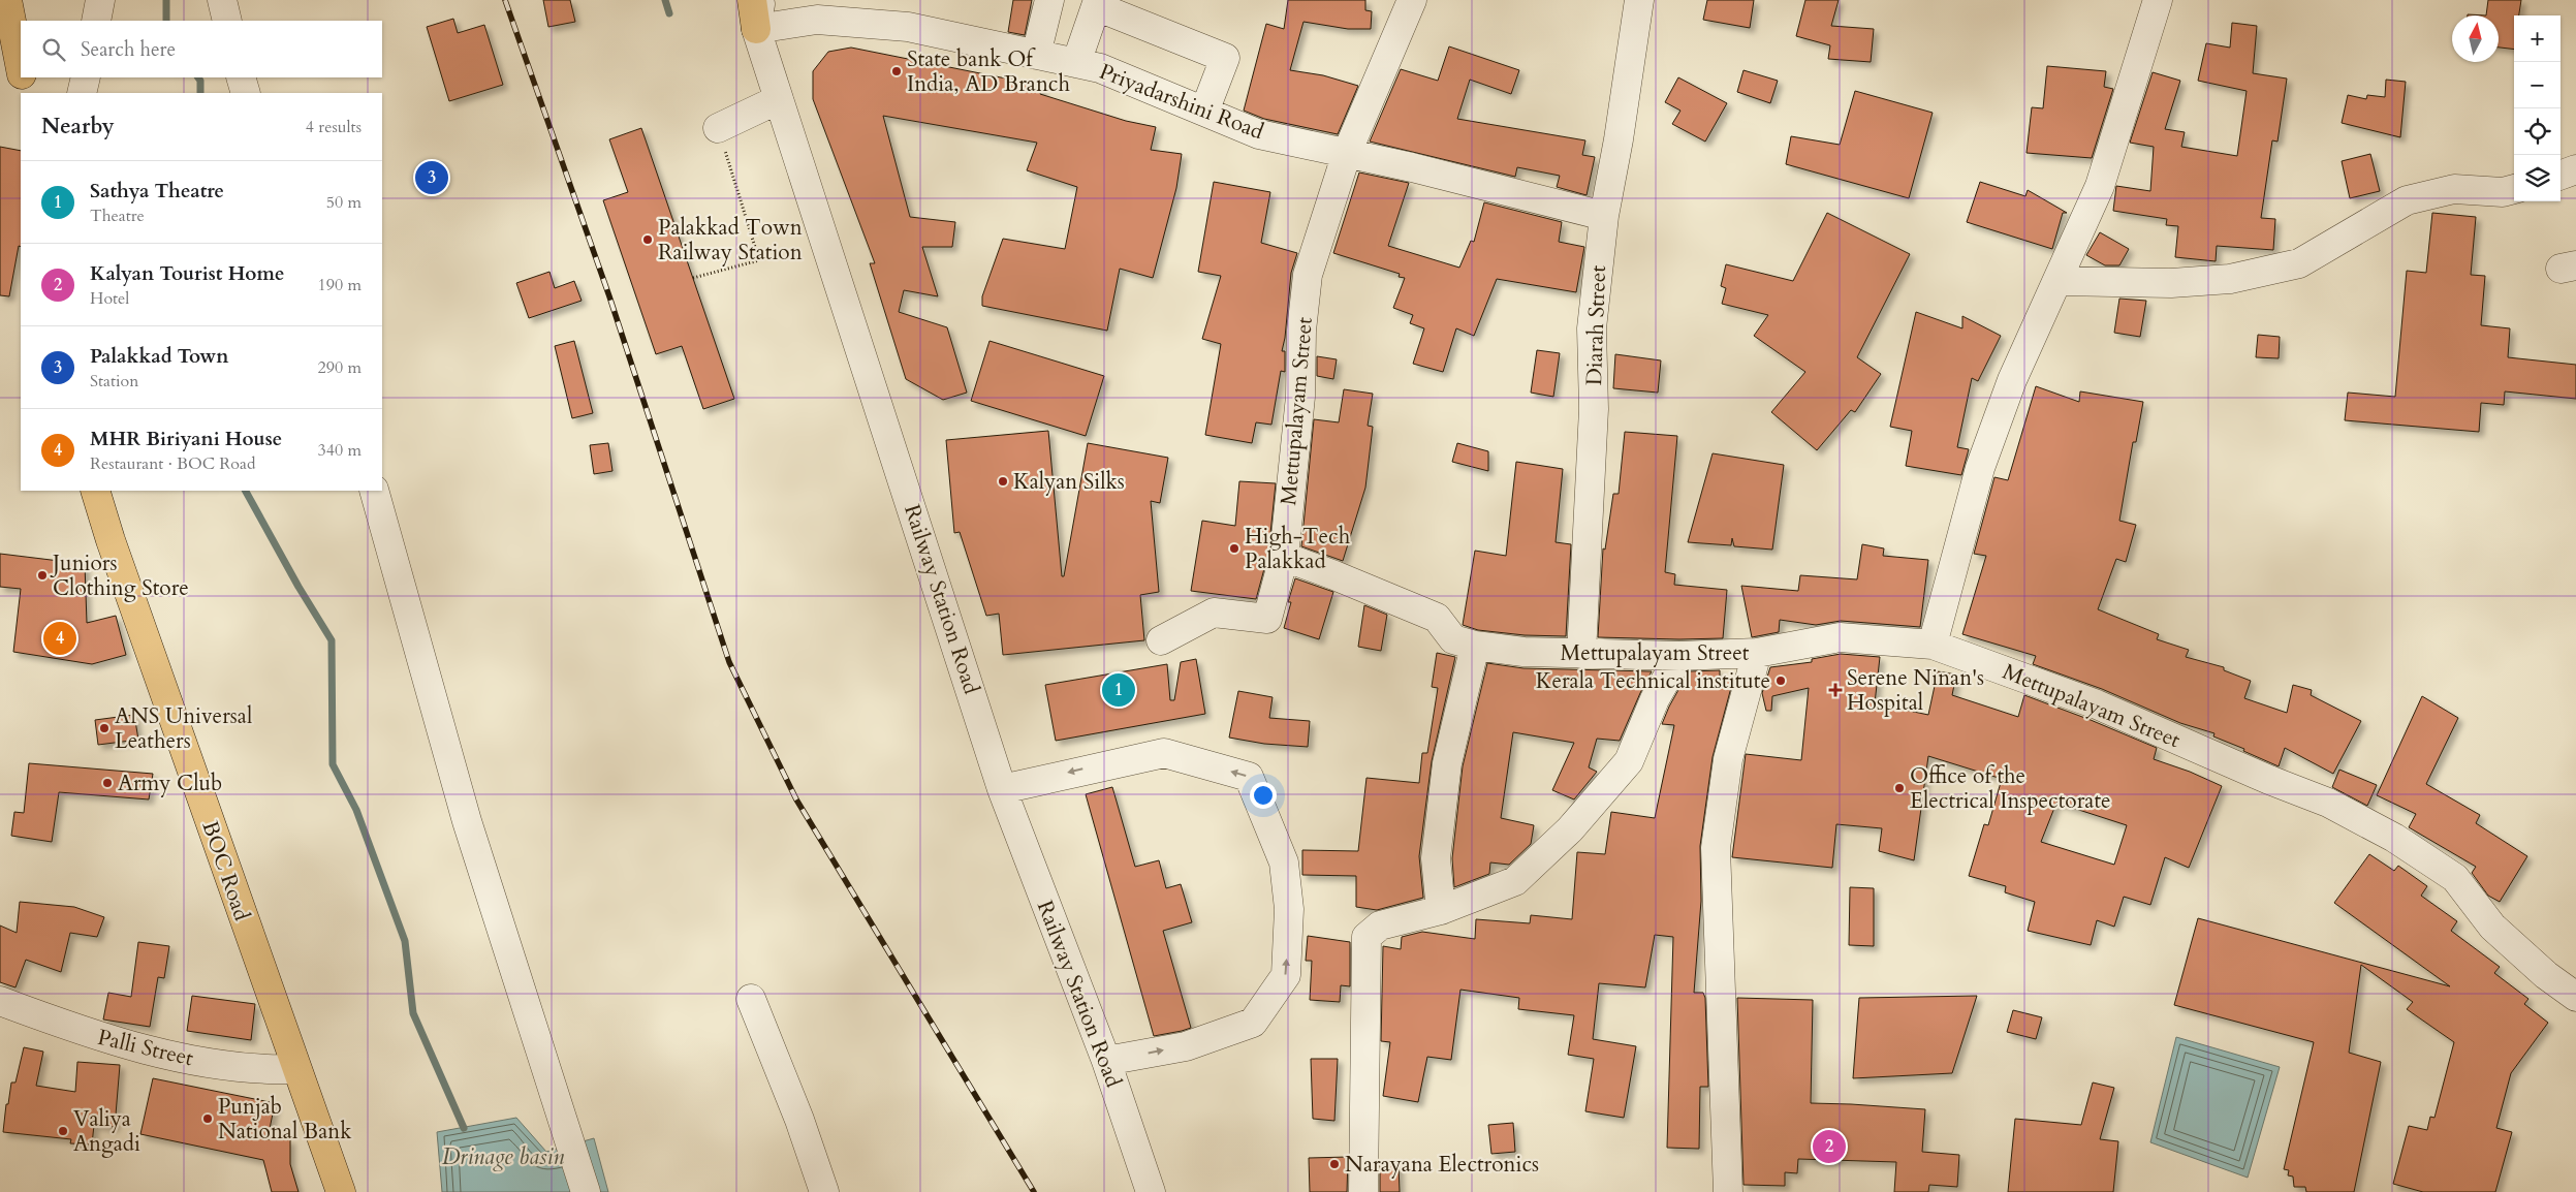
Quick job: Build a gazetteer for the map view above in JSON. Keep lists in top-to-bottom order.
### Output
{
  "streets": {
    "main road": ["BOC Road"],
    "street": [
      "Priyadarshini Road",
      "Diarah Street",
      "Mettupalayam Street",
      "Railway Station Road",
      "Palli Street"
    ]
  },
  "crossings": [
    ["Priyadarshini Road", "Diarah Street"],
    ["Priyadarshini Road", "Mettupalayam Street"],
    ["Priyadarshini Road", "Railway Station Road"],
    ["Diarah Street", "Mettupalayam Street"],
    ["BOC Road", "Palli Street"]
  ],
  "water": ["Drinage basin"],
  "places": {
    "other": [
      "State bank Of India, AD Branch",
      "Palakkad Town Railway Station",
      "Kalyan Silks",
      "High-Tech Palakkad",
      "Juniors Clothing Store",
      "Kerala Technical institute",
      "ANS Universal Leathers",
      "Army Club",
      "Office of the Electrical Inspectorate",
      "Punjab National Bank",
      "Valiya Angadi",
      "Narayana Electronics"
    ],
    "health": ["Serene Ninan's Hospital"]
  },
  "north": "top",
  "page": {
    "map_buttons": ["+", "−"],
    "search": "Search here",
    "heading": ["Nearby", "4 results"],
    "pins": [
      "3",
      "4",
      "1",
      "2"
    ],
    "list": [
      {
        "mark": "1",
        "name": "Sathya Theatre",
        "note": "Theatre",
        "value": "50 m"
      },
      {
        "mark": "2",
        "name": "Kalyan Tourist Home",
        "note": "Hotel",
        "value": "190 m"
      },
      {
        "mark": "3",
        "name": "Palakkad Town",
        "note": "Station",
        "value": "290 m"
      },
      {
        "mark": "4",
        "name": "MHR Biriyani House",
        "note": "Restaurant · BOC Road",
        "value": "340 m"
      }
    ]
  }
}
